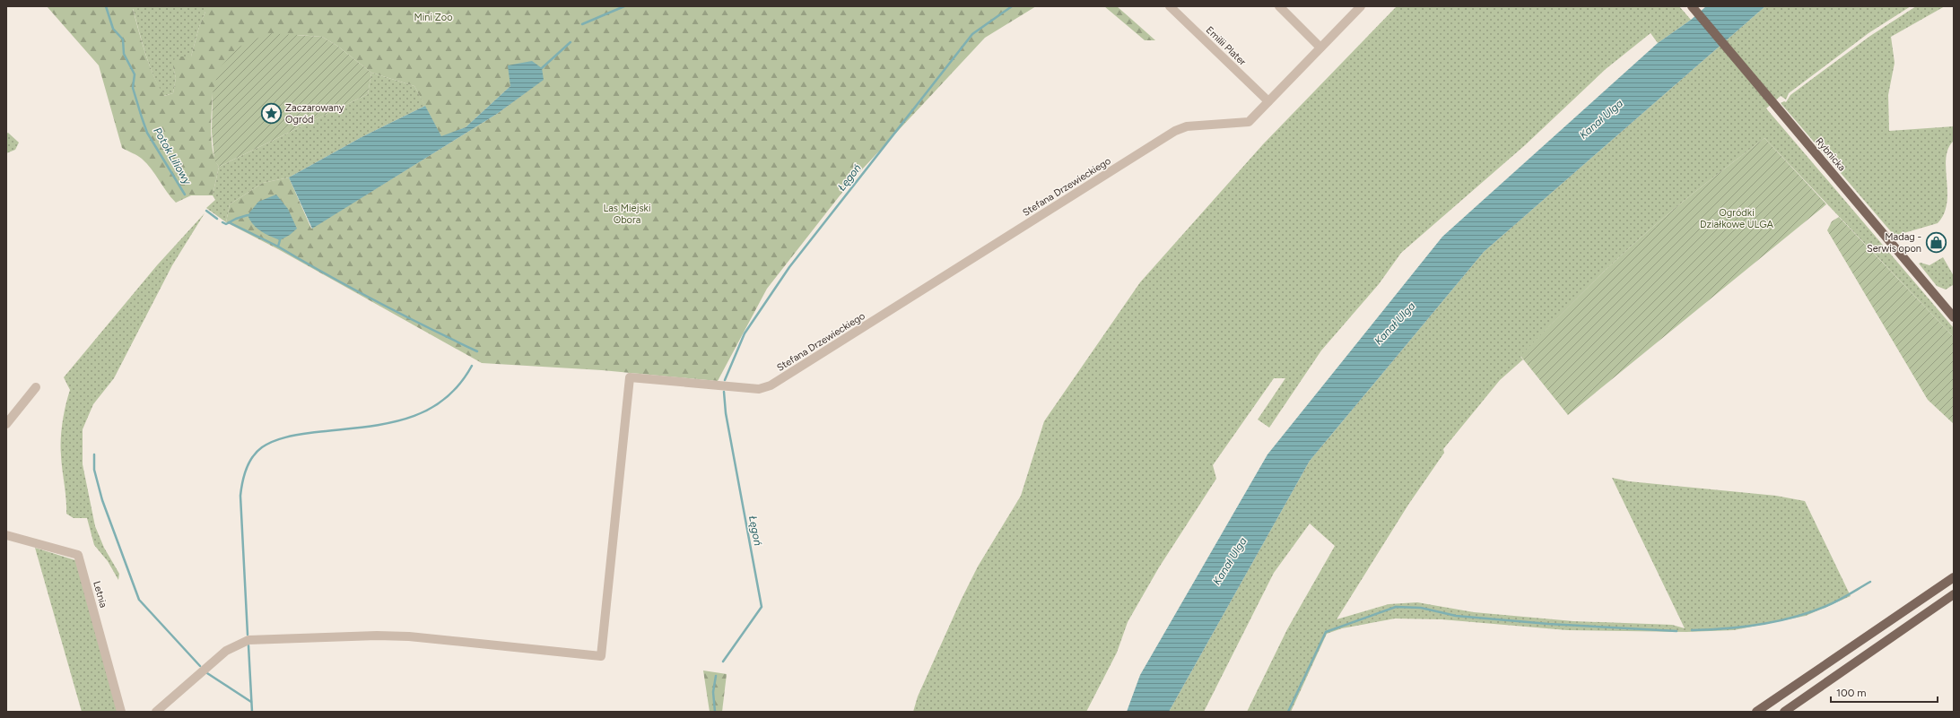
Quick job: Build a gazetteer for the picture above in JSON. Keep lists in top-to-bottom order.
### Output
{
  "streets": {
    "main road": ["Rybnicka"],
    "street": ["Emilii Plater", "Stefana Drzewieckiego", "Letnia"]
  },
  "crossings": [
    ["Emilii Plater", "Stefana Drzewieckiego"]
  ],
  "water": ["Kanał Ulga", "Potok Liliowy", "Łęgoń"],
  "parks": ["Mini Zoo", "Las Miejski Obora", "Ogródki Działkowe ULGA"],
  "places": {
    "place": ["Zaczarowany Ogród"],
    "shop": ["Madag - Serwis opon"]
  },
  "scale_bar": "100 m"
}
